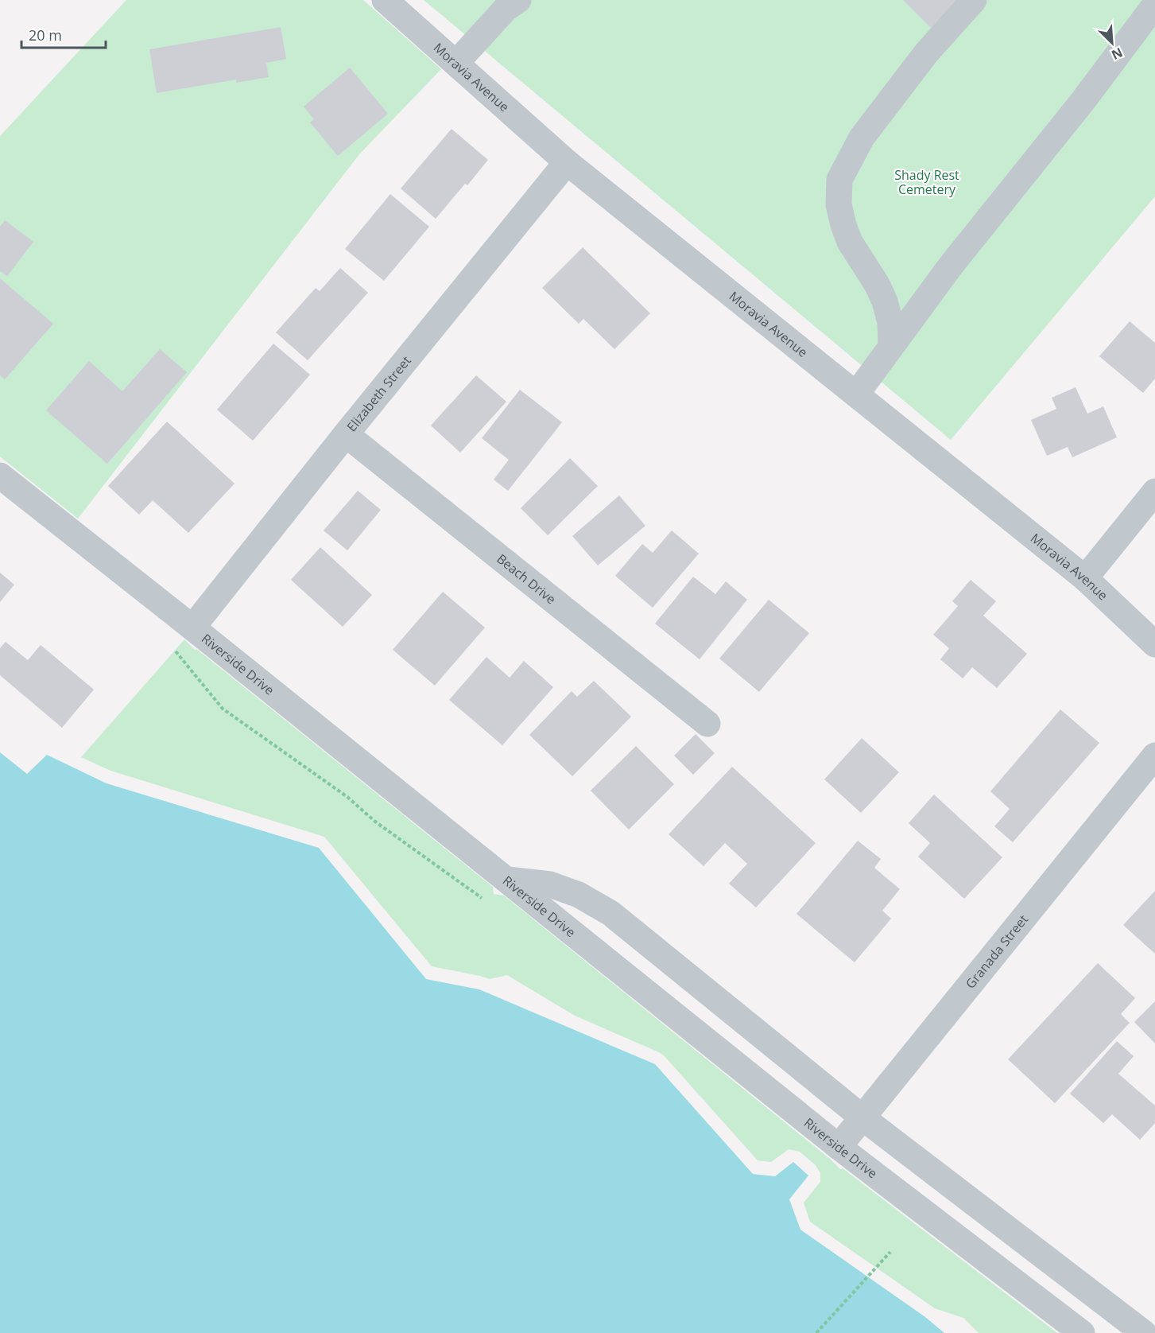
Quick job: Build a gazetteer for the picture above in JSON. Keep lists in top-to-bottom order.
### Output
{
  "streets": {
    "street": [
      "Moravia Avenue",
      "Elizabeth Street",
      "Beach Drive",
      "Riverside Drive",
      "Granada Street"
    ]
  },
  "crossings": [
    ["Moravia Avenue", "Elizabeth Street"],
    ["Elizabeth Street", "Beach Drive"],
    ["Elizabeth Street", "Riverside Drive"],
    ["Riverside Drive", "Granada Street"]
  ],
  "parks": ["Shady Rest Cemetery"],
  "scale_bar": "20 m",
  "north": "bottom right"
}
